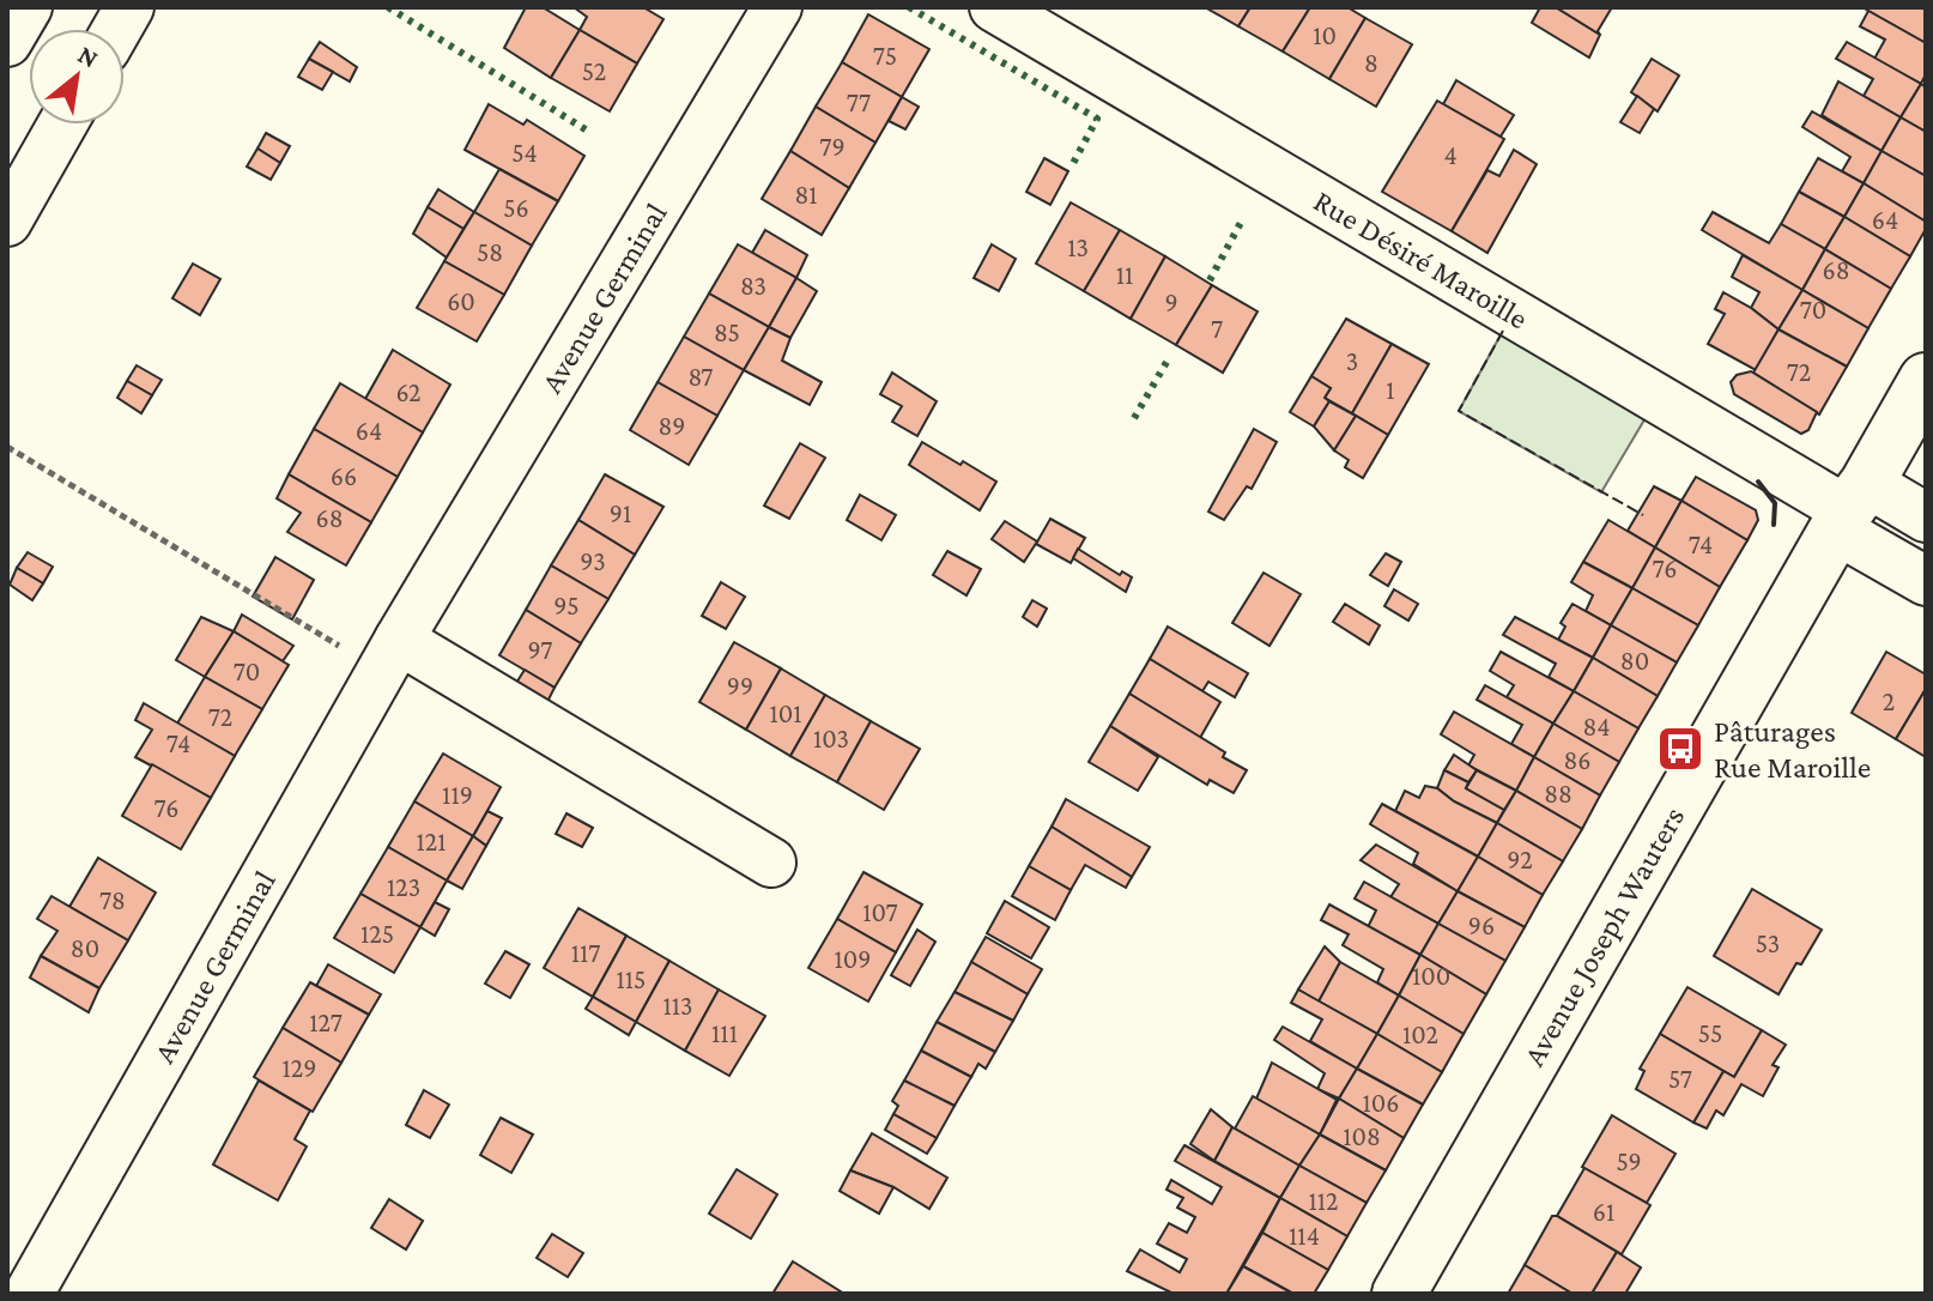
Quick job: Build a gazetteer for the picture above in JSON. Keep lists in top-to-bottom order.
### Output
{
  "streets": {
    "street": ["Rue Désiré Maroille", "Avenue Germinal", "Avenue Joseph Wauters"]
  },
  "crossings": [
    ["Rue Désiré Maroille", "Avenue Joseph Wauters"]
  ],
  "places": {
    "bus stop": ["Pâturages Rue Maroille"]
  },
  "house_numbers": [
    "10",
    "75",
    "8",
    "52",
    "77",
    "79",
    "54",
    "4",
    "81",
    "56",
    "64",
    "13",
    "58",
    "68",
    "11",
    "83",
    "60",
    "9",
    "70",
    "7",
    "85",
    "3",
    "72",
    "87",
    "1",
    "62",
    "89",
    "64",
    "66",
    "91",
    "68",
    "74",
    "93",
    "76",
    "95",
    "97",
    "80",
    "70",
    "99",
    "2",
    "101",
    "72",
    "84",
    "103",
    "74",
    "86",
    "88",
    "119",
    "76",
    "121",
    "92",
    "123",
    "78",
    "107",
    "96",
    "125",
    "53",
    "80",
    "117",
    "109",
    "100",
    "115",
    "113",
    "127",
    "111",
    "55",
    "102",
    "129",
    "57",
    "106",
    "108",
    "59",
    "112",
    "61",
    "114"
  ],
  "north": "top right"
}
